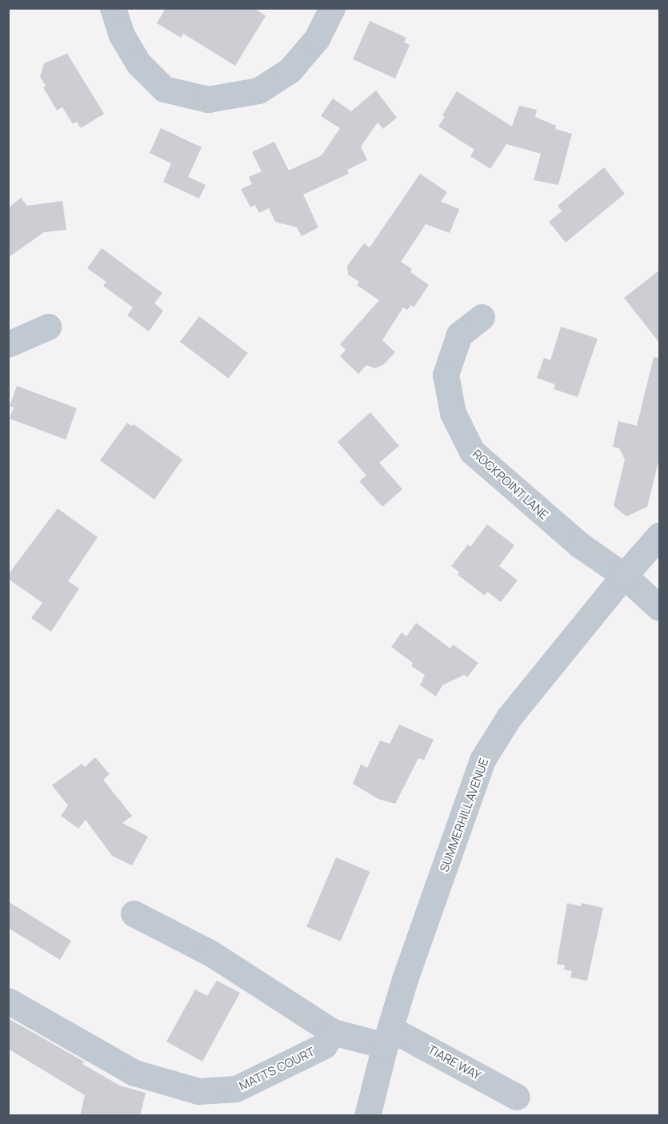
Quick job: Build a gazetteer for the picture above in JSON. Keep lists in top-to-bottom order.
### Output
{
  "streets": {
    "street": [
      "ROCKPOINT LANE",
      "SUMMERHILL AVENUE",
      "TIARE WAY",
      "MATTS COURT"
    ]
  },
  "crossings": [
    ["ROCKPOINT LANE", "SUMMERHILL AVENUE"],
    ["SUMMERHILL AVENUE", "TIARE WAY"]
  ]
}
